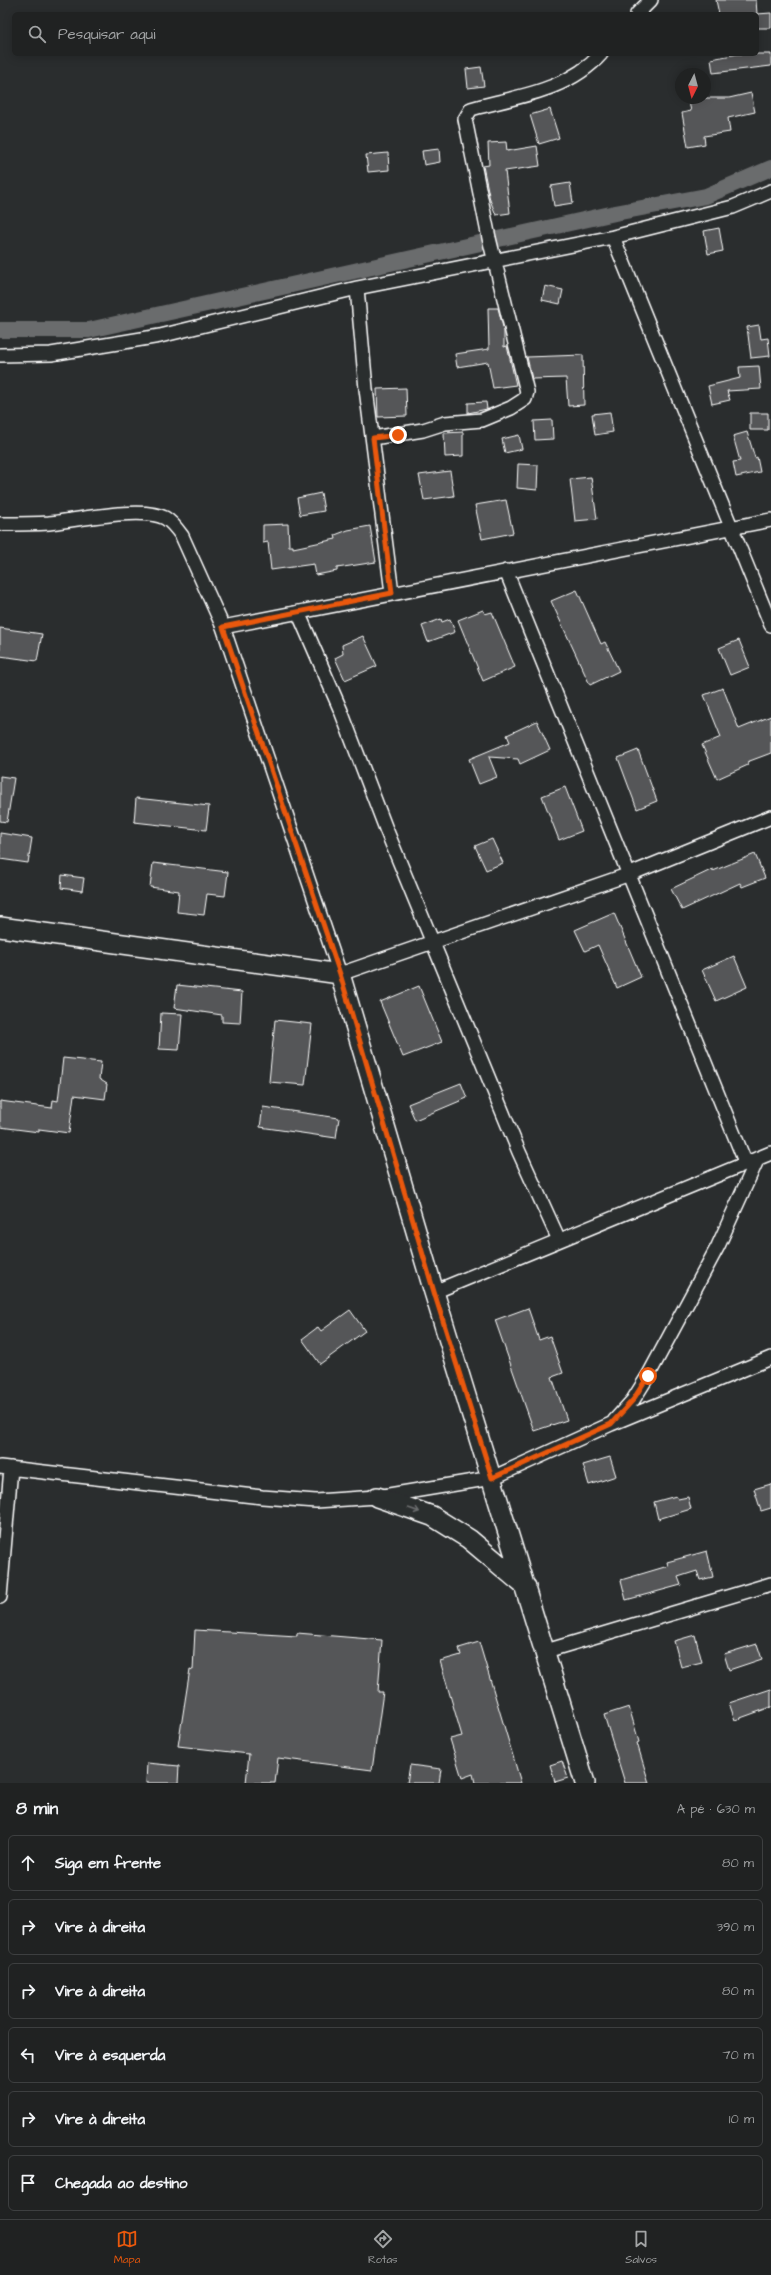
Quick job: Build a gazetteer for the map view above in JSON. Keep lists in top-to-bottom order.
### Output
{
  "north": "bottom",
  "page": {
    "search": "Pesquisar aqui",
    "heading": ["8 min", "A pé · 630 m"],
    "list": [
      ["Siga em frente", "80 m"],
      ["Vire à direita", "390 m"],
      ["Vire à direita", "80 m"],
      ["Vire à esquerda", "70 m"],
      ["Vire à direita", "10 m"],
      "Chegada ao destino"
    ],
    "nav": ["Mapa", "Rotas", "Salvos"]
  }
}
